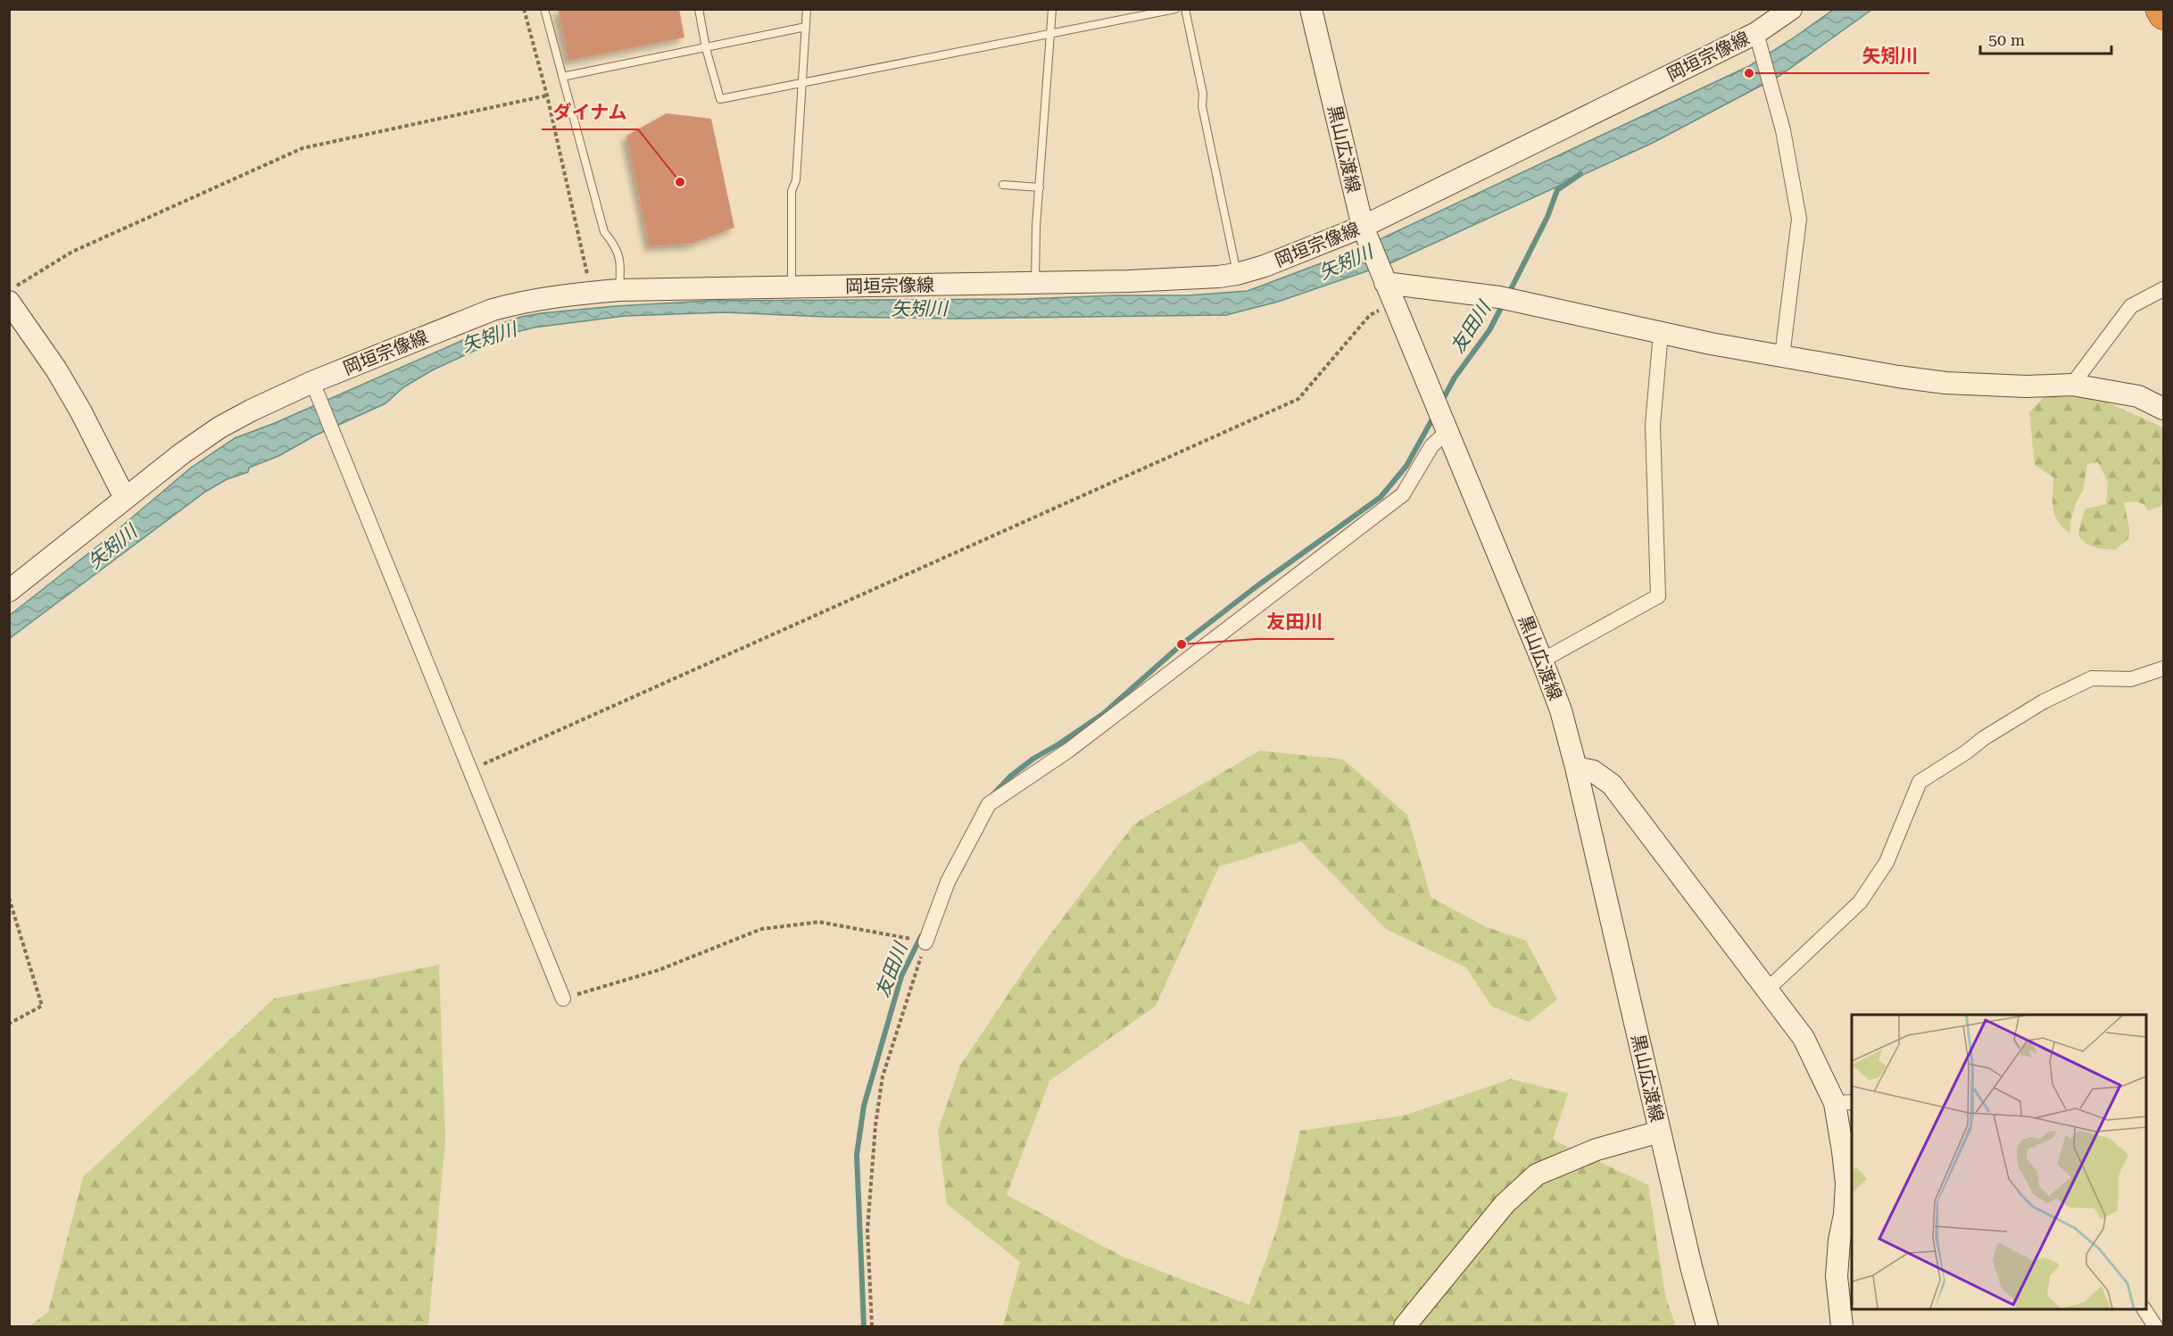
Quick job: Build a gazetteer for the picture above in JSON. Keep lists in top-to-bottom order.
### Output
{
  "streets": {
    "main road": ["岡垣宗像線", "黒山広渡線"]
  },
  "crossings": [
    ["岡垣宗像線", "黒山広渡線"]
  ],
  "water": ["矢矧川", "友田川"],
  "places": ["矢矧川", "ダイナム", "友田川"],
  "scale_bar": "50 m"
}
